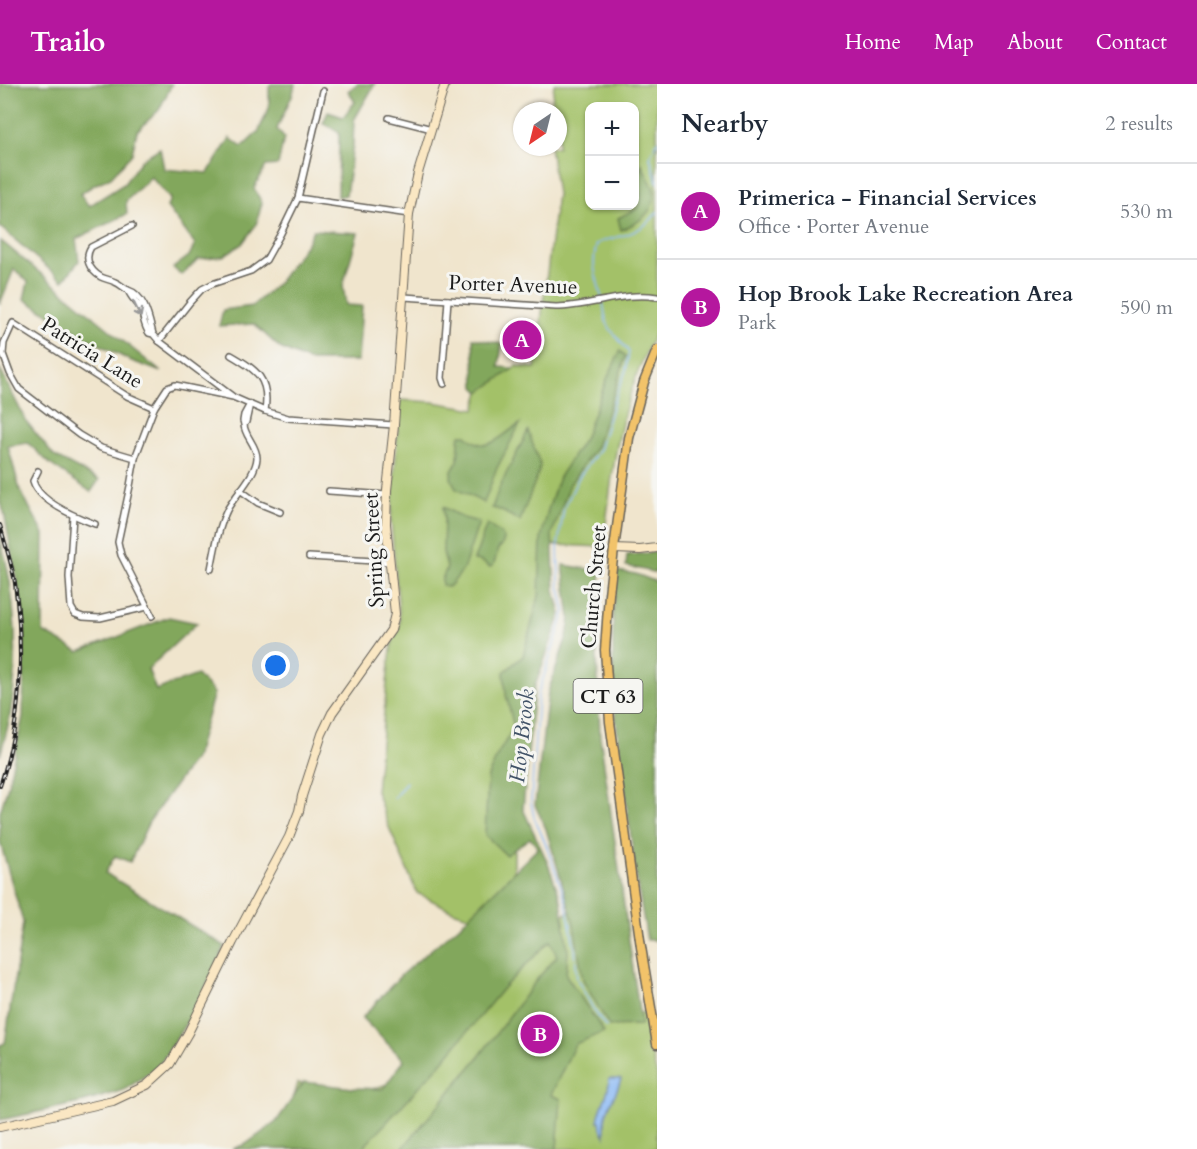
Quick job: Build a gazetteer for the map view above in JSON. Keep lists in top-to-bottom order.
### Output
{
  "streets": {
    "main road": ["Spring Street", "Church Street", "CT 63"],
    "street": ["Porter Avenue", "Patricia Lane"]
  },
  "crossings": [
    ["Porter Avenue", "Spring Street"]
  ],
  "water": ["Hop Brook"],
  "north": "bottom left",
  "page": {
    "header": "Trailo",
    "nav": [
      "Home",
      "Map",
      "About",
      "Contact"
    ],
    "heading": ["Nearby", "2 results"],
    "map_buttons": ["+", "−"],
    "list": [
      {
        "mark": "A",
        "name": "Primerica - Financial Services",
        "note": "Office · Porter Avenue",
        "value": "530 m"
      },
      {
        "mark": "B",
        "name": "Hop Brook Lake Recreation Area",
        "note": "Park",
        "value": "590 m"
      }
    ],
    "pins": ["A", "B"]
  }
}
